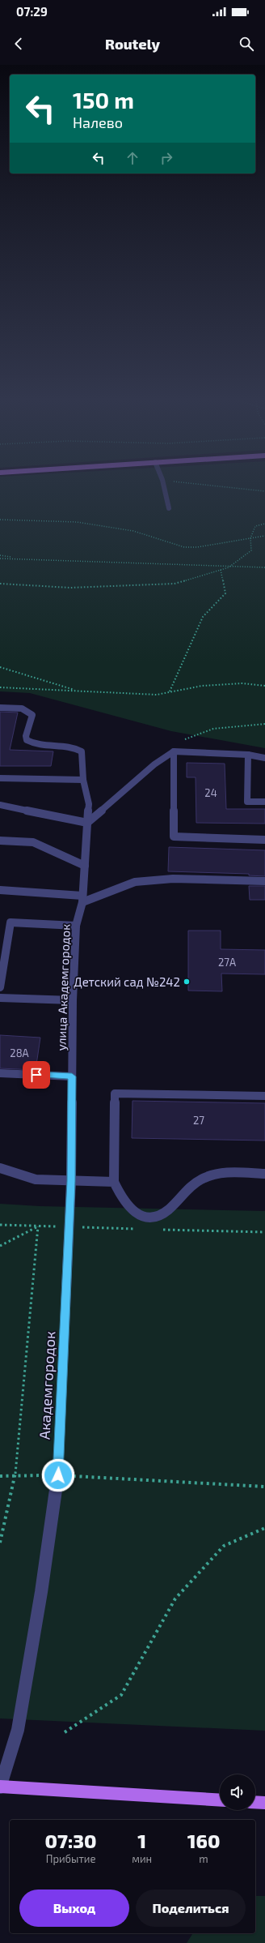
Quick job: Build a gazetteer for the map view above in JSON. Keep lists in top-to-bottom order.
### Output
{
  "streets": {
    "street": ["улица Академгородок", "Академгородок"]
  },
  "crossings": [
    ["улица Академгородок", "Академгородок"]
  ],
  "places": ["Детский сад №242"],
  "house_numbers": [
    "24",
    "27А",
    "28А",
    "27"
  ],
  "page": {
    "status": "07:29",
    "header": "Routely",
    "turn": ["150 m", "Налево"],
    "eta": [
      "07:30",
      "Прибытие",
      "1",
      "мин",
      "160",
      "m"
    ],
    "buttons": ["Выход", "Поделиться"]
  }
}
